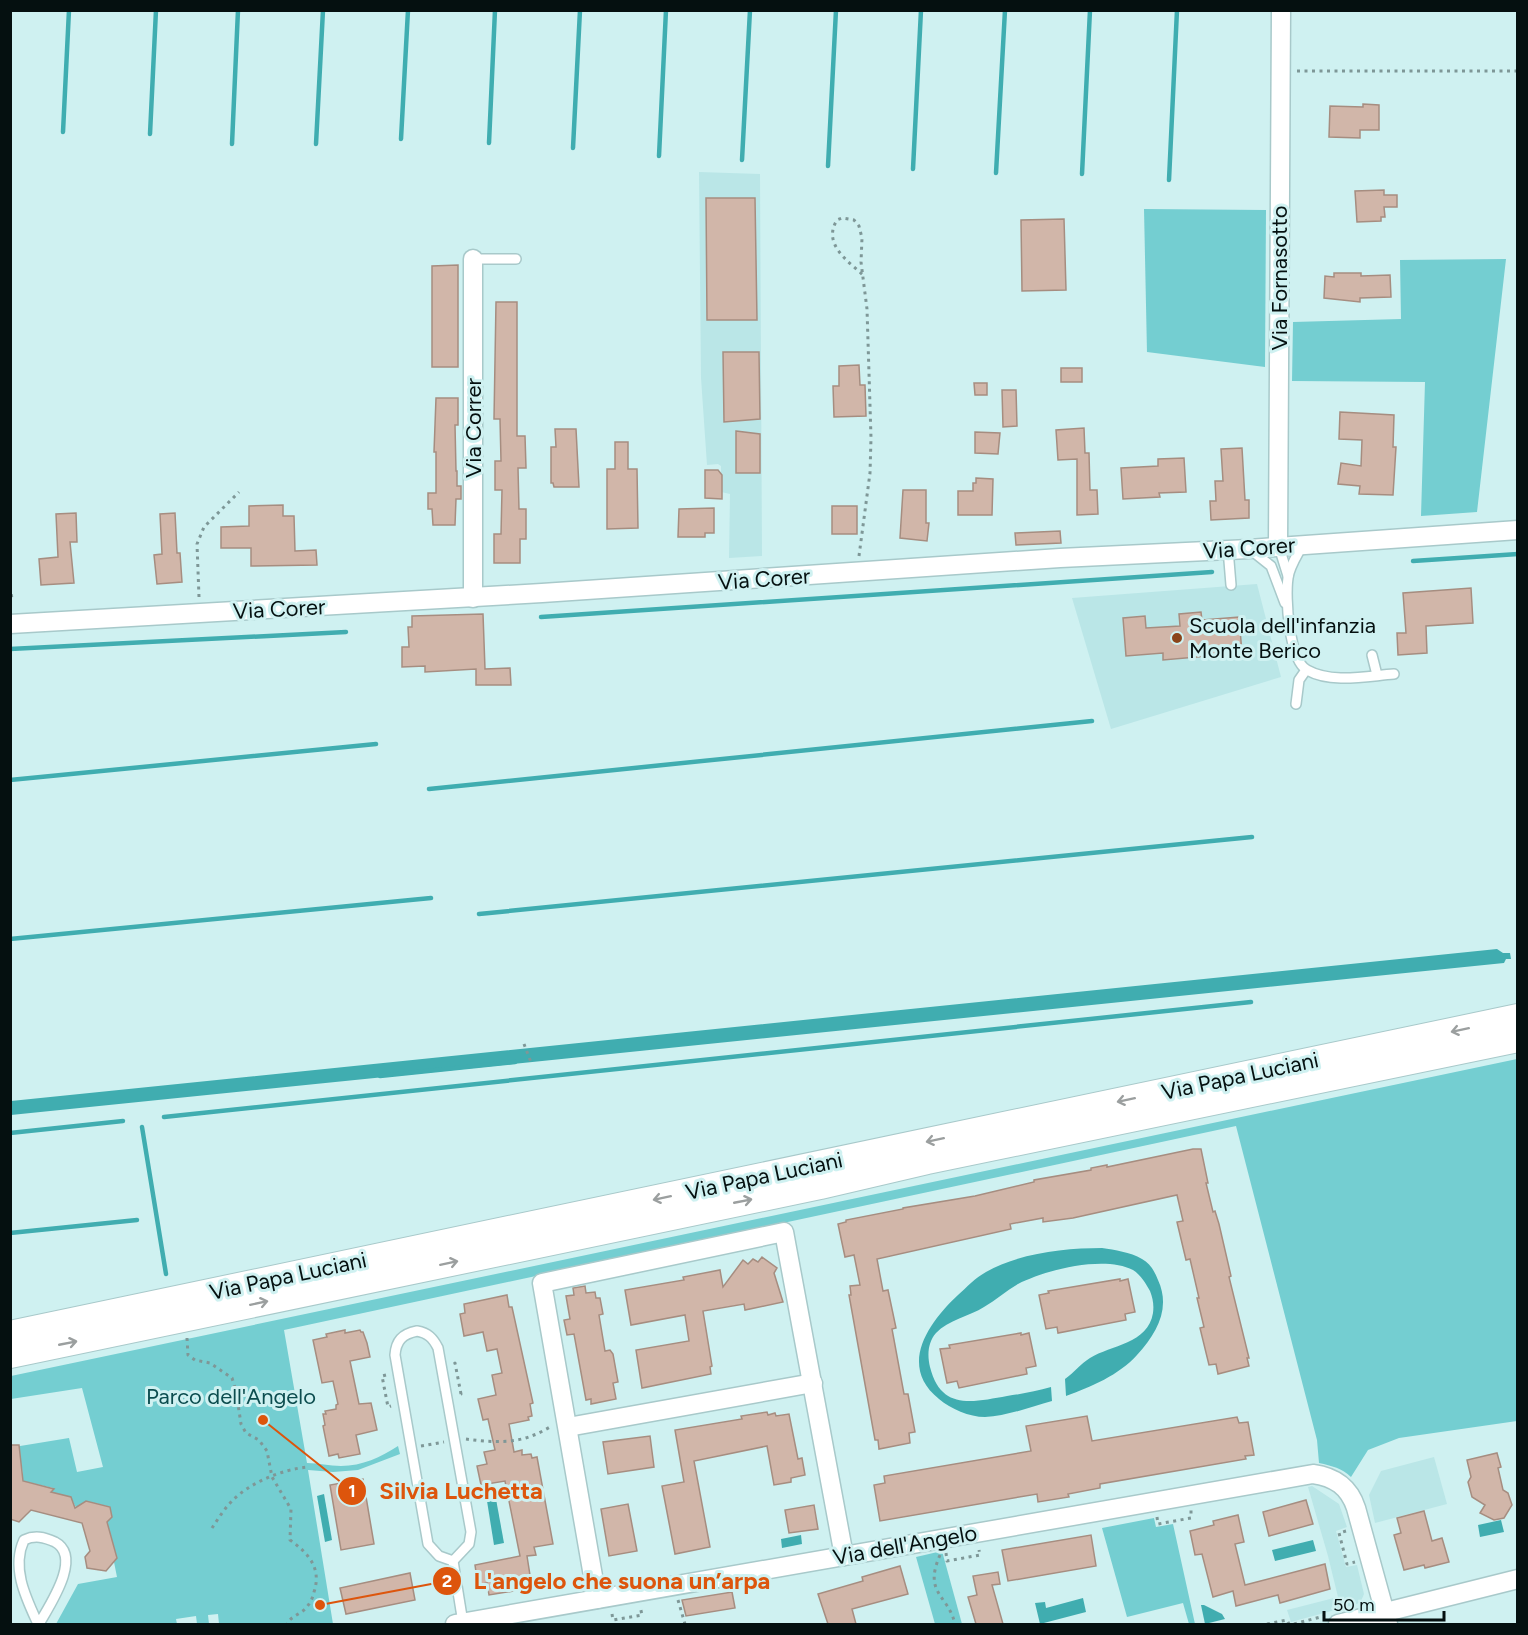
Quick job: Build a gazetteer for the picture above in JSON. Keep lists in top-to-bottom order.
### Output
{
  "streets": {
    "main road": ["Via Papa Luciani"],
    "street": [
      "Via Fornasotto",
      "Via Correr",
      "Via Corer",
      "Via dell'Angelo"
    ]
  },
  "crossings": [
    ["Via Fornasotto", "Via Corer"],
    ["Via Correr", "Via Corer"]
  ],
  "parks": ["Parco dell'Angelo"],
  "places": ["Scuola dell'infanzia Monte Berico", "Silvia Luchetta", "L'angelo che suona un’arpa"],
  "scale_bar": "50 m"
}
